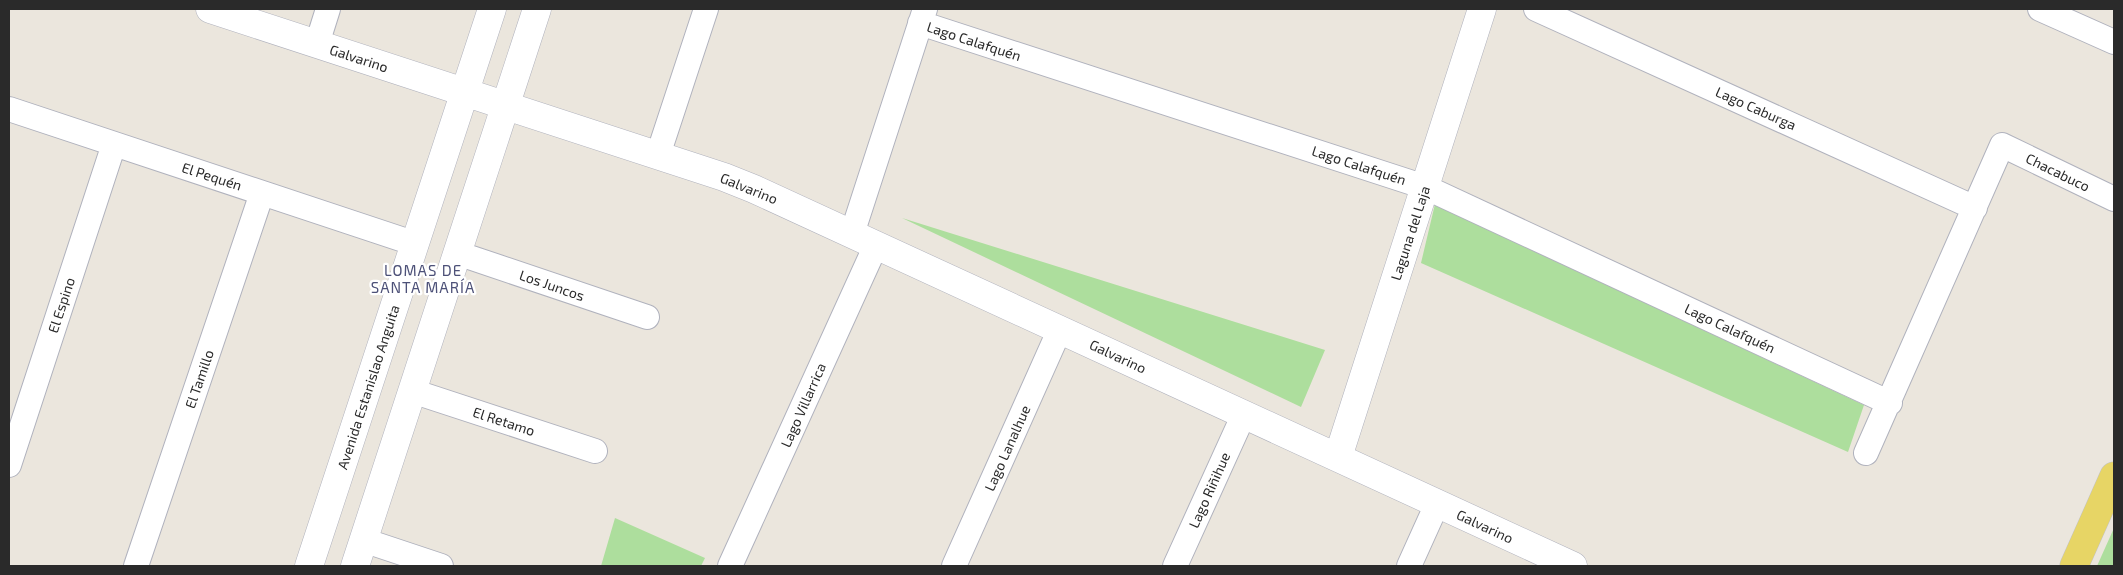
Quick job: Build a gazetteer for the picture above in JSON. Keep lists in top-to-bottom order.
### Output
{
  "streets": {
    "street": [
      "Lago Calafquén",
      "Galvarino",
      "Lago Caburga",
      "Chacabuco",
      "El Pequén",
      "Laguna del Laja",
      "Los Juncos",
      "El Espino",
      "El Tamillo",
      "Avenida Estanislao Anguita",
      "Lago Villarrica",
      "El Retamo",
      "Lago Lanalhue",
      "Lago Riñihue"
    ]
  },
  "crossings": [
    ["Lago Calafquén", "Laguna del Laja"],
    ["Lago Calafquén", "Lago Villarrica"],
    ["Galvarino", "Laguna del Laja"],
    ["Galvarino", "Avenida Estanislao Anguita"],
    ["Galvarino", "Lago Villarrica"],
    ["Galvarino", "Lago Lanalhue"],
    ["Galvarino", "Lago Riñihue"],
    ["Lago Caburga", "Chacabuco"],
    ["El Pequén", "El Espino"],
    ["El Pequén", "El Tamillo"],
    ["El Pequén", "Avenida Estanislao Anguita"]
  ],
  "districts": ["LOMAS DE SANTA MARÍA"]
}
